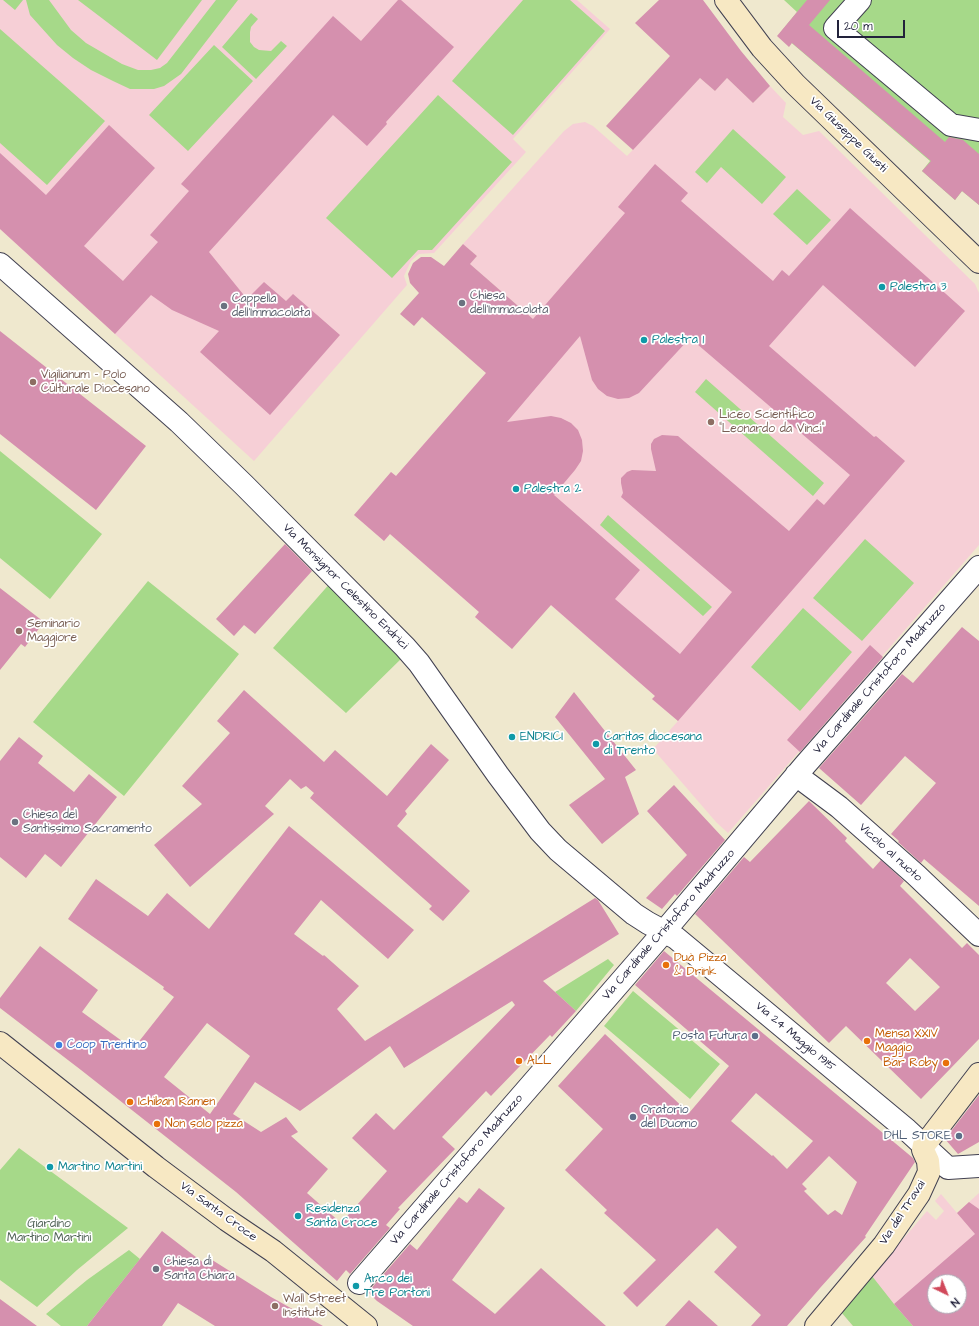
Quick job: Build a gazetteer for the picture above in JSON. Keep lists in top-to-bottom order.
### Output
{
  "streets": {
    "street": [
      "Via Giuseppe Giusti",
      "Via Monsignor Celestino Endrici",
      "Via Cardinale Cristoforo Madruzzo",
      "Vicolo al nuoto",
      "Via 24 Maggio 1915",
      "Via Santa Croce",
      "Via del Travai"
    ]
  },
  "crossings": [
    ["Via Monsignor Celestino Endrici", "Via Cardinale Cristoforo Madruzzo"],
    ["Via Monsignor Celestino Endrici", "Via 24 Maggio 1915"],
    ["Via Cardinale Cristoforo Madruzzo", "Vicolo al nuoto"],
    ["Via Cardinale Cristoforo Madruzzo", "Via 24 Maggio 1915"],
    ["Via 24 Maggio 1915", "Via del Travai"]
  ],
  "parks": ["Giardino Martino Martini"],
  "places": [
    "Palestra 3",
    "Chiesa dell'Immacolata",
    "Cappella dell'Immacolata",
    "Palestra 1",
    "Vigilianum - Polo Culturale Diocesano",
    "Liceo Scientifico \"Leonardo da Vinci\"",
    "Palestra 2",
    "Seminario Maggiore",
    "ENDRICI",
    "Caritas diocesana di Trento",
    "Chiesa del Santissimo Sacramento",
    "Duà Pizza & Drink",
    "Posta Futura",
    "Mensa XXIV Maggio",
    "Coop Trentino",
    "ALL",
    "Bar Roby",
    "Ichiban Ramen",
    "Oratorio del Duomo",
    "Non solo pizza",
    "DHL STORE",
    "Martino Martini",
    "Residenza Santa Croce",
    "Chiesa di Santa Chiara",
    "Arco dei Tre Portoni",
    "Wall Street Institute"
  ],
  "scale_bar": "20 m",
  "north": "bottom right"
}
